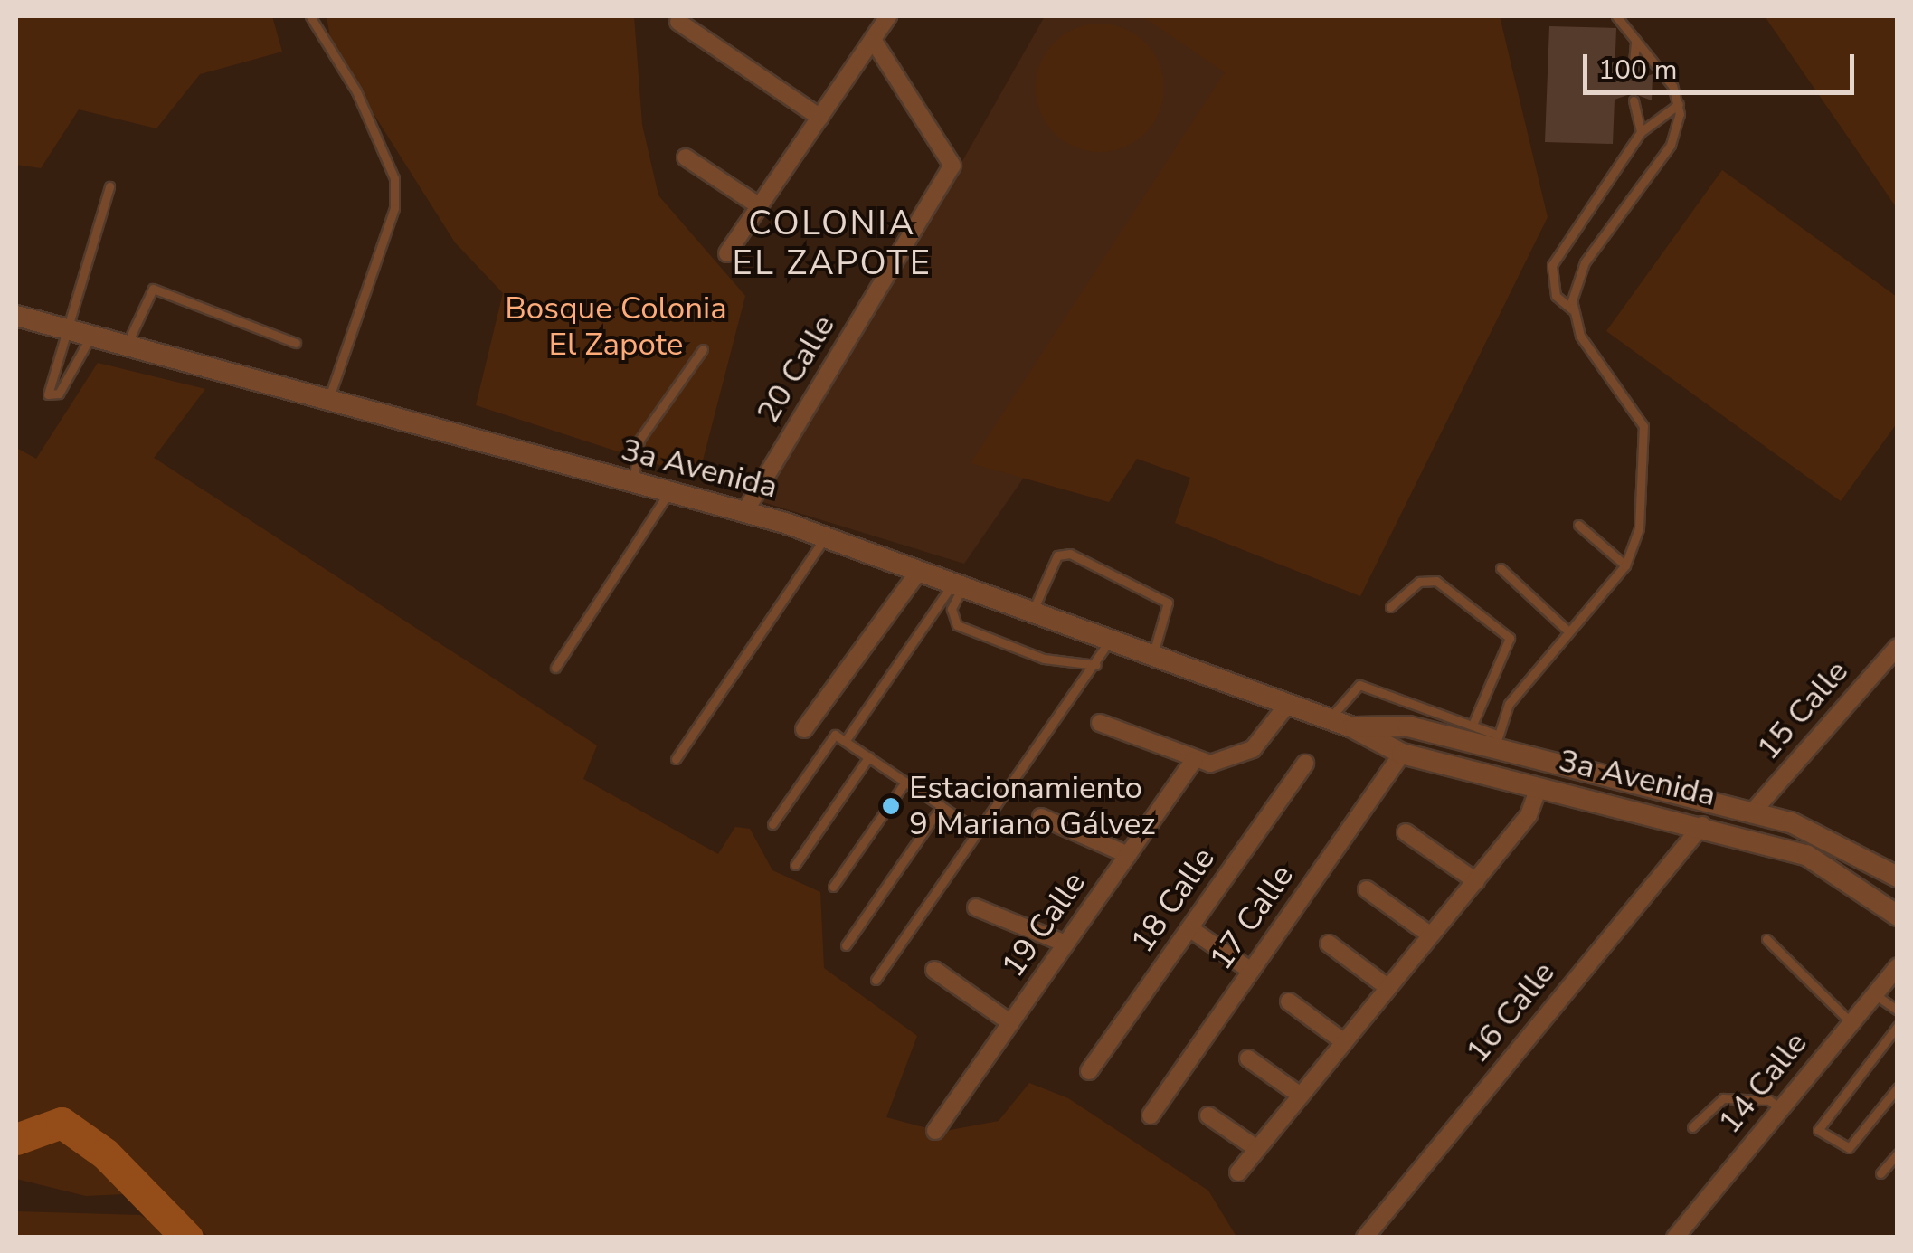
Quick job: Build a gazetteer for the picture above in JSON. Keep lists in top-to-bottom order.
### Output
{
  "streets": {
    "street": [
      "20 Calle",
      "3a Avenida",
      "15 Calle",
      "18 Calle",
      "17 Calle",
      "19 Calle",
      "16 Calle",
      "14 Calle"
    ]
  },
  "crossings": [
    ["20 Calle", "3a Avenida"],
    ["3a Avenida", "15 Calle"],
    ["3a Avenida", "17 Calle"],
    ["3a Avenida", "16 Calle"]
  ],
  "districts": ["COLONIA EL ZAPOTE"],
  "parks": ["Bosque Colonia El Zapote"],
  "places": ["Estacionamiento 9 Mariano Gálvez"],
  "scale_bar": "100 m"
}
